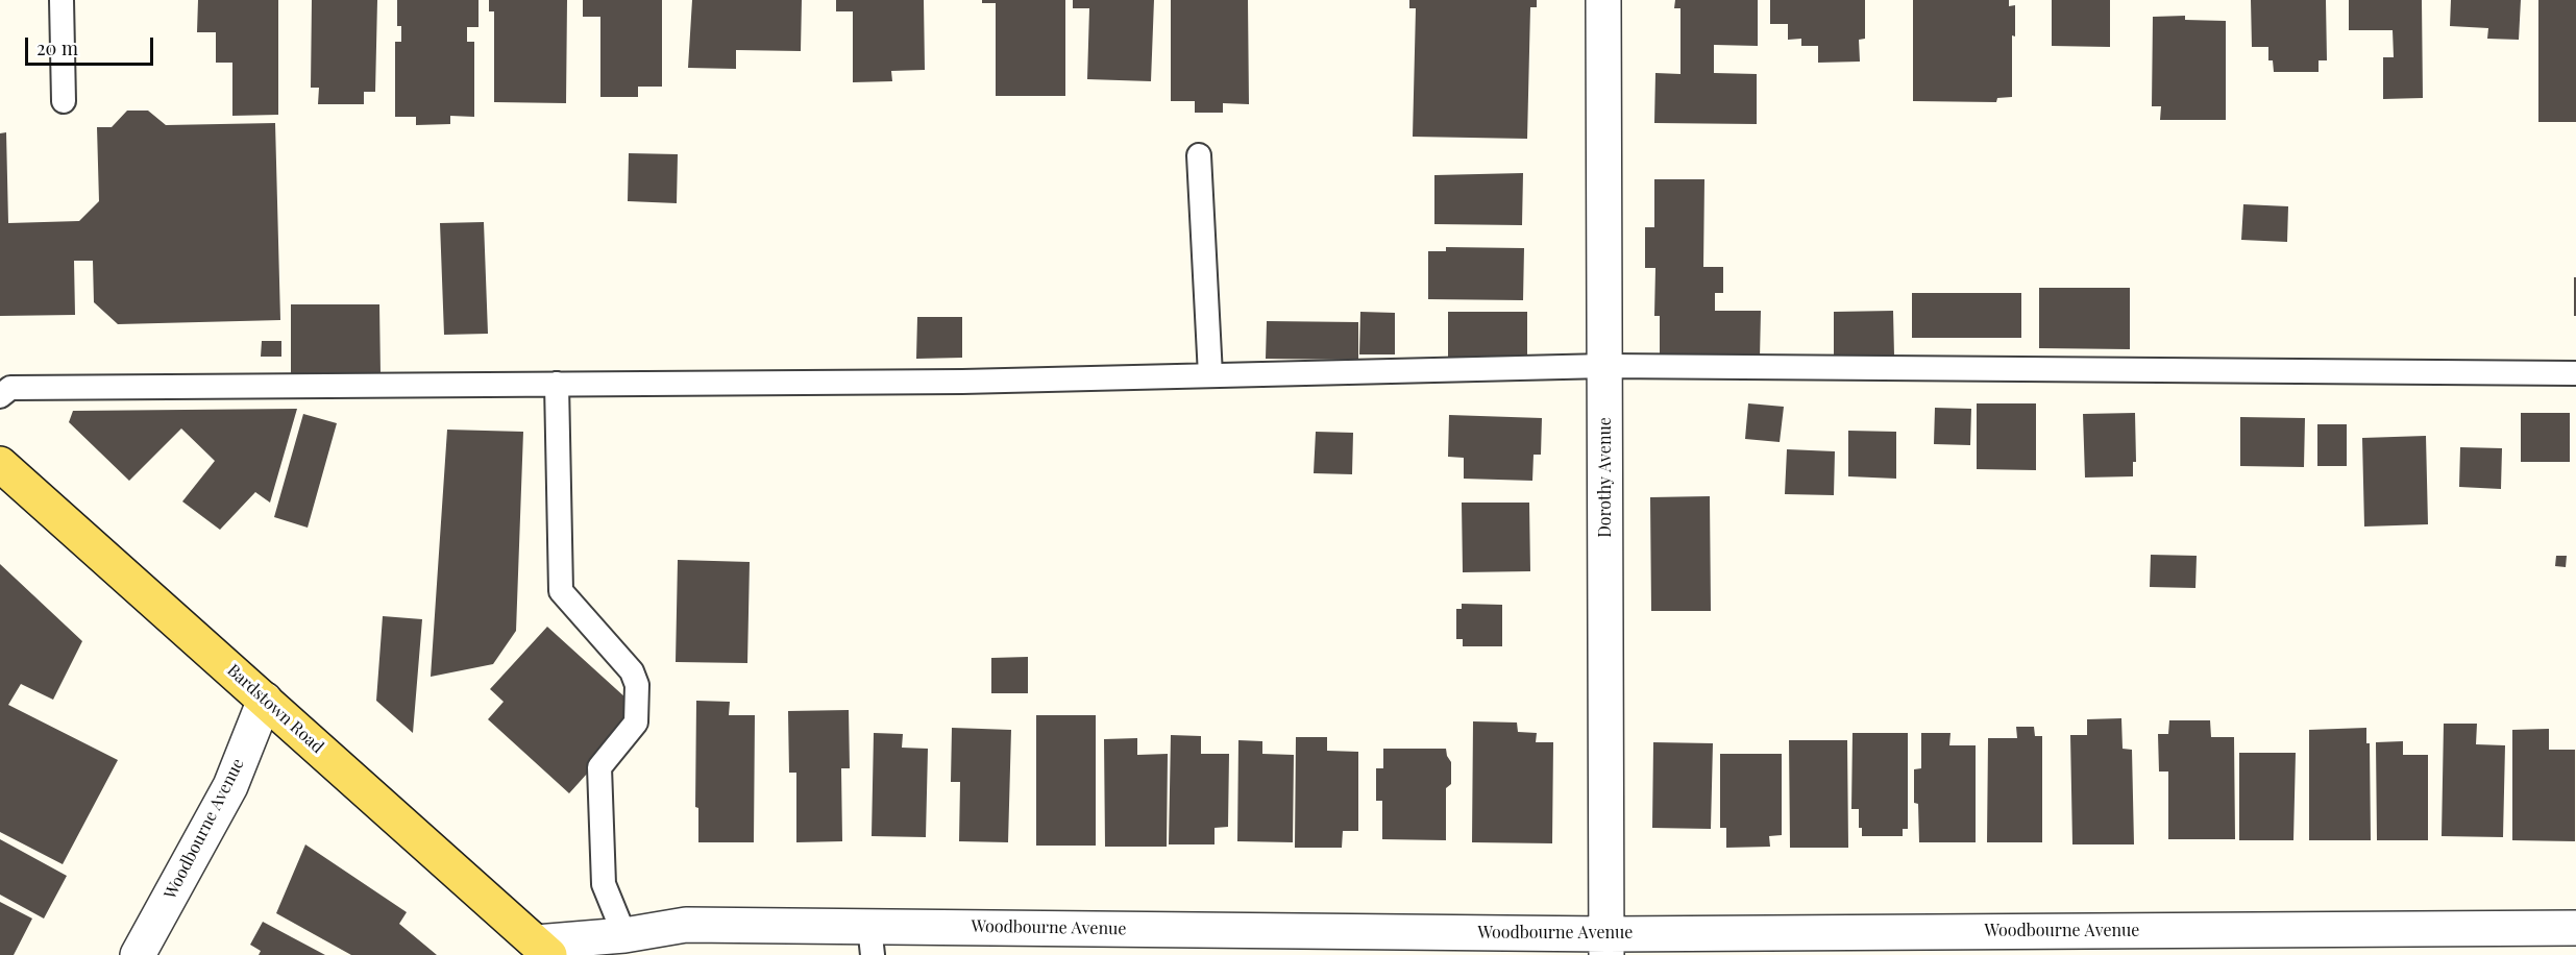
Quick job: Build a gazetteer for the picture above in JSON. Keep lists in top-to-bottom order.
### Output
{
  "streets": {
    "main road": ["Bardstown Road"],
    "street": ["Dorothy Avenue", "Woodbourne Avenue"]
  },
  "crossings": [
    ["Dorothy Avenue", "Woodbourne Avenue"],
    ["Bardstown Road", "Woodbourne Avenue"]
  ],
  "scale_bar": "20 m"
}
